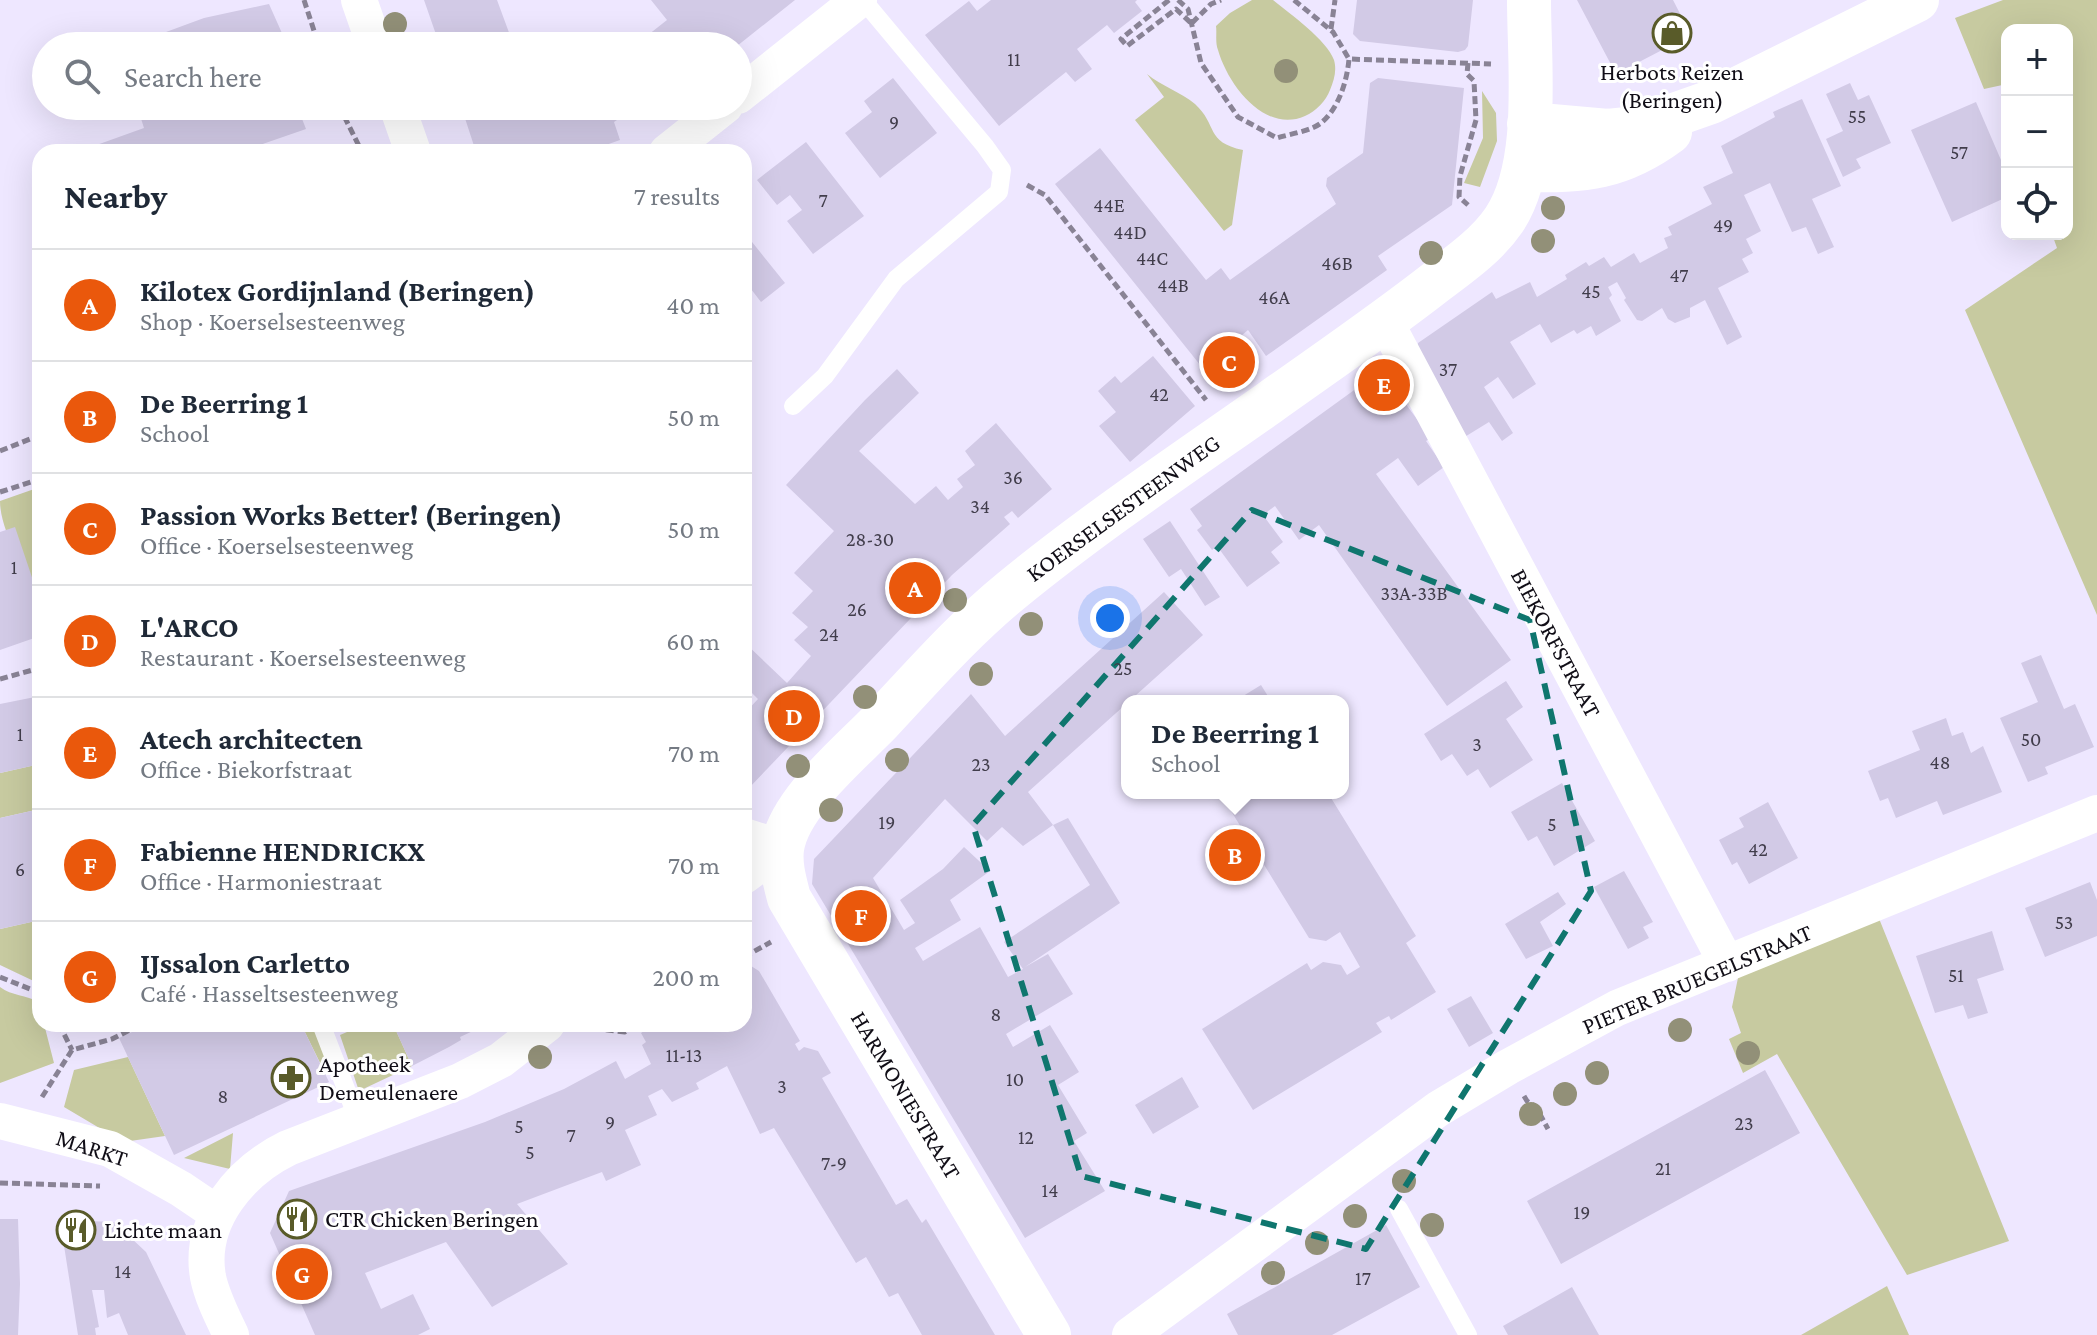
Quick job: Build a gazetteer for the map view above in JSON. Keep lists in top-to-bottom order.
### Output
{
  "streets": {
    "street": [
      "KOERSELSESTEENWEG",
      "BIEKORFSTRAAT",
      "PIETER BRUEGELSTRAAT",
      "HARMONIESTRAAT",
      "MARKT"
    ]
  },
  "crossings": [
    ["KOERSELSESTEENWEG", "BIEKORFSTRAAT"],
    ["KOERSELSESTEENWEG", "HARMONIESTRAAT"],
    ["BIEKORFSTRAAT", "PIETER BRUEGELSTRAAT"]
  ],
  "places": {
    "shop": ["Herbots Reizen (Beringen)"],
    "pharmacy": ["Apotheek Demeulenaere"],
    "restaurant": ["CTR Chicken Beringen", "Lichte maan"]
  },
  "house_numbers": [
    "11",
    "55",
    "9",
    "57",
    "7",
    "44E",
    "49",
    "44D",
    "44C",
    "46B",
    "47",
    "44B",
    "45",
    "46A",
    "37",
    "42",
    "36",
    "34",
    "28-30",
    "1",
    "33A-33B",
    "26",
    "24",
    "25",
    "1",
    "50",
    "3",
    "48",
    "23",
    "19",
    "5",
    "42",
    "6",
    "53",
    "51",
    "8",
    "11-13",
    "10",
    "3",
    "8",
    "9",
    "23",
    "5",
    "7",
    "12",
    "5",
    "7-9",
    "21",
    "14",
    "19",
    "14",
    "17"
  ],
  "page": {
    "map_buttons": ["+", "−"],
    "search": "Search here",
    "heading": ["Nearby", "7 results"],
    "list": [
      {
        "mark": "A",
        "name": "Kilotex Gordijnland (Beringen)",
        "note": "Shop · Koerselsesteenweg",
        "value": "40 m"
      },
      {
        "mark": "B",
        "name": "De Beerring 1",
        "note": "School",
        "value": "50 m"
      },
      {
        "mark": "C",
        "name": "Passion Works Better! (Beringen)",
        "note": "Office · Koerselsesteenweg",
        "value": "50 m"
      },
      {
        "mark": "D",
        "name": "L'ARCO",
        "note": "Restaurant · Koerselsesteenweg",
        "value": "60 m"
      },
      {
        "mark": "E",
        "name": "Atech architecten",
        "note": "Office · Biekorfstraat",
        "value": "70 m"
      },
      {
        "mark": "F",
        "name": "Fabienne HENDRICKX",
        "note": "Office · Harmoniestraat",
        "value": "70 m"
      },
      {
        "mark": "G",
        "name": "IJssalon Carletto",
        "note": "Café · Hasseltsesteenweg",
        "value": "200 m"
      }
    ],
    "pins": [
      "C",
      "E",
      "A",
      "D",
      "B",
      "F",
      "G"
    ],
    "popup": ["De Beerring 1", "School"]
  }
}
